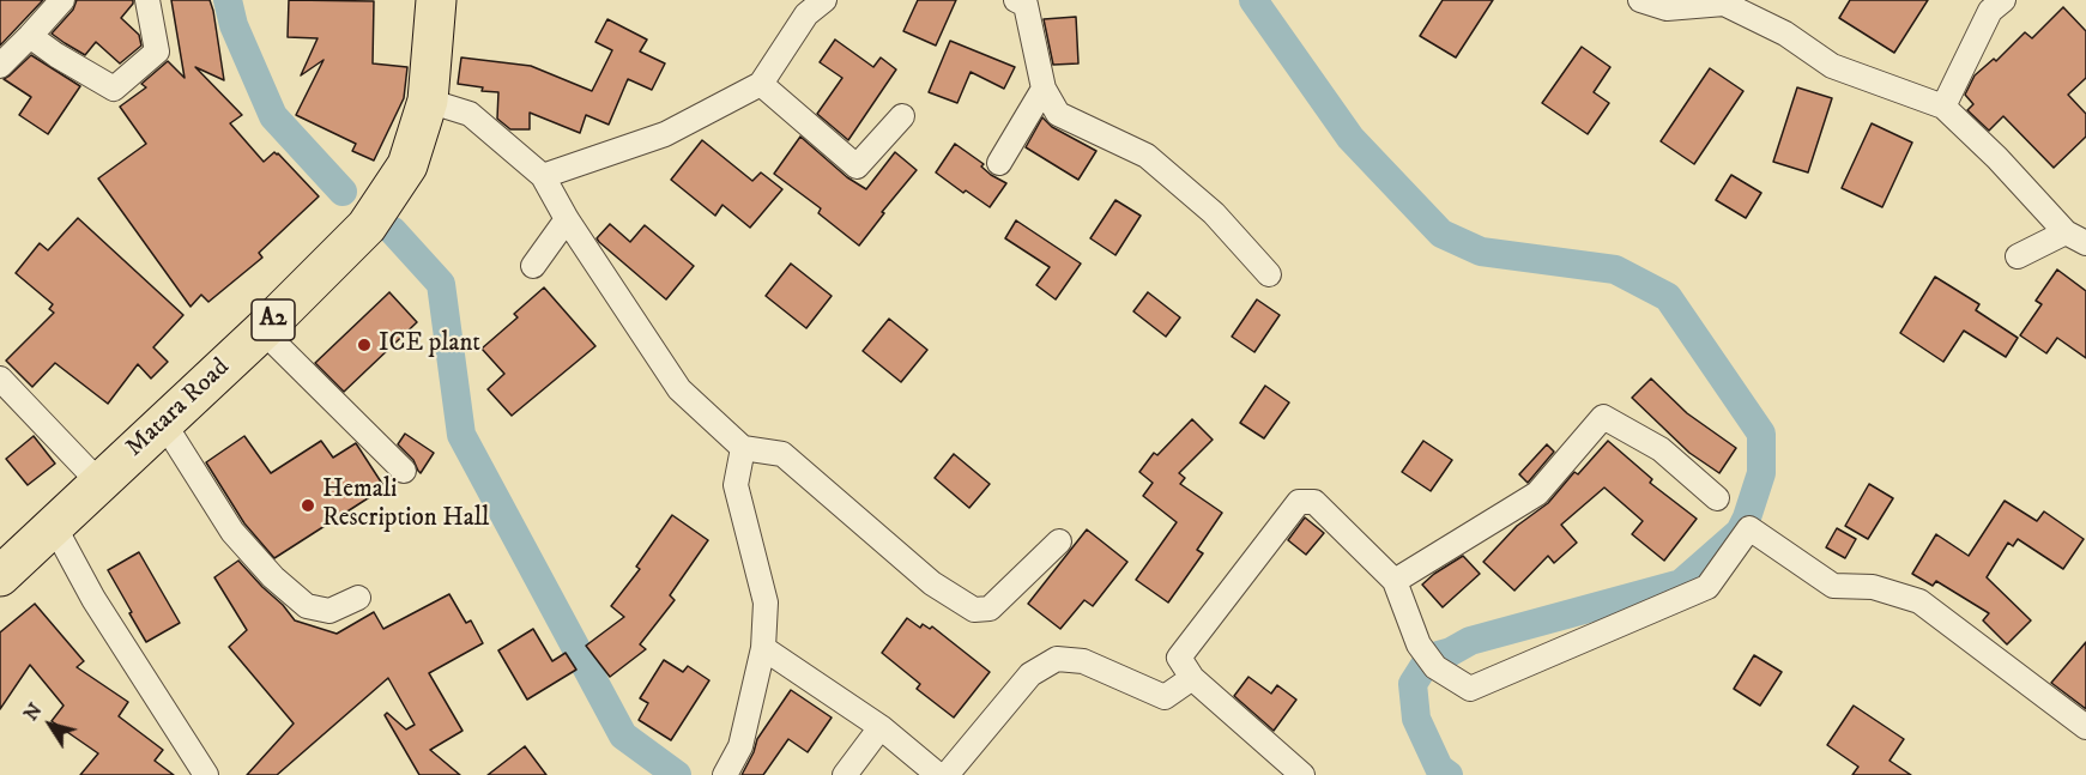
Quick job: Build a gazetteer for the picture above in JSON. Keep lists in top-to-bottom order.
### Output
{
  "streets": {
    "highway": ["A2", "Matara Road"]
  },
  "places": ["ICE plant", "Hemali Rescription Hall"],
  "north": "top left"
}
